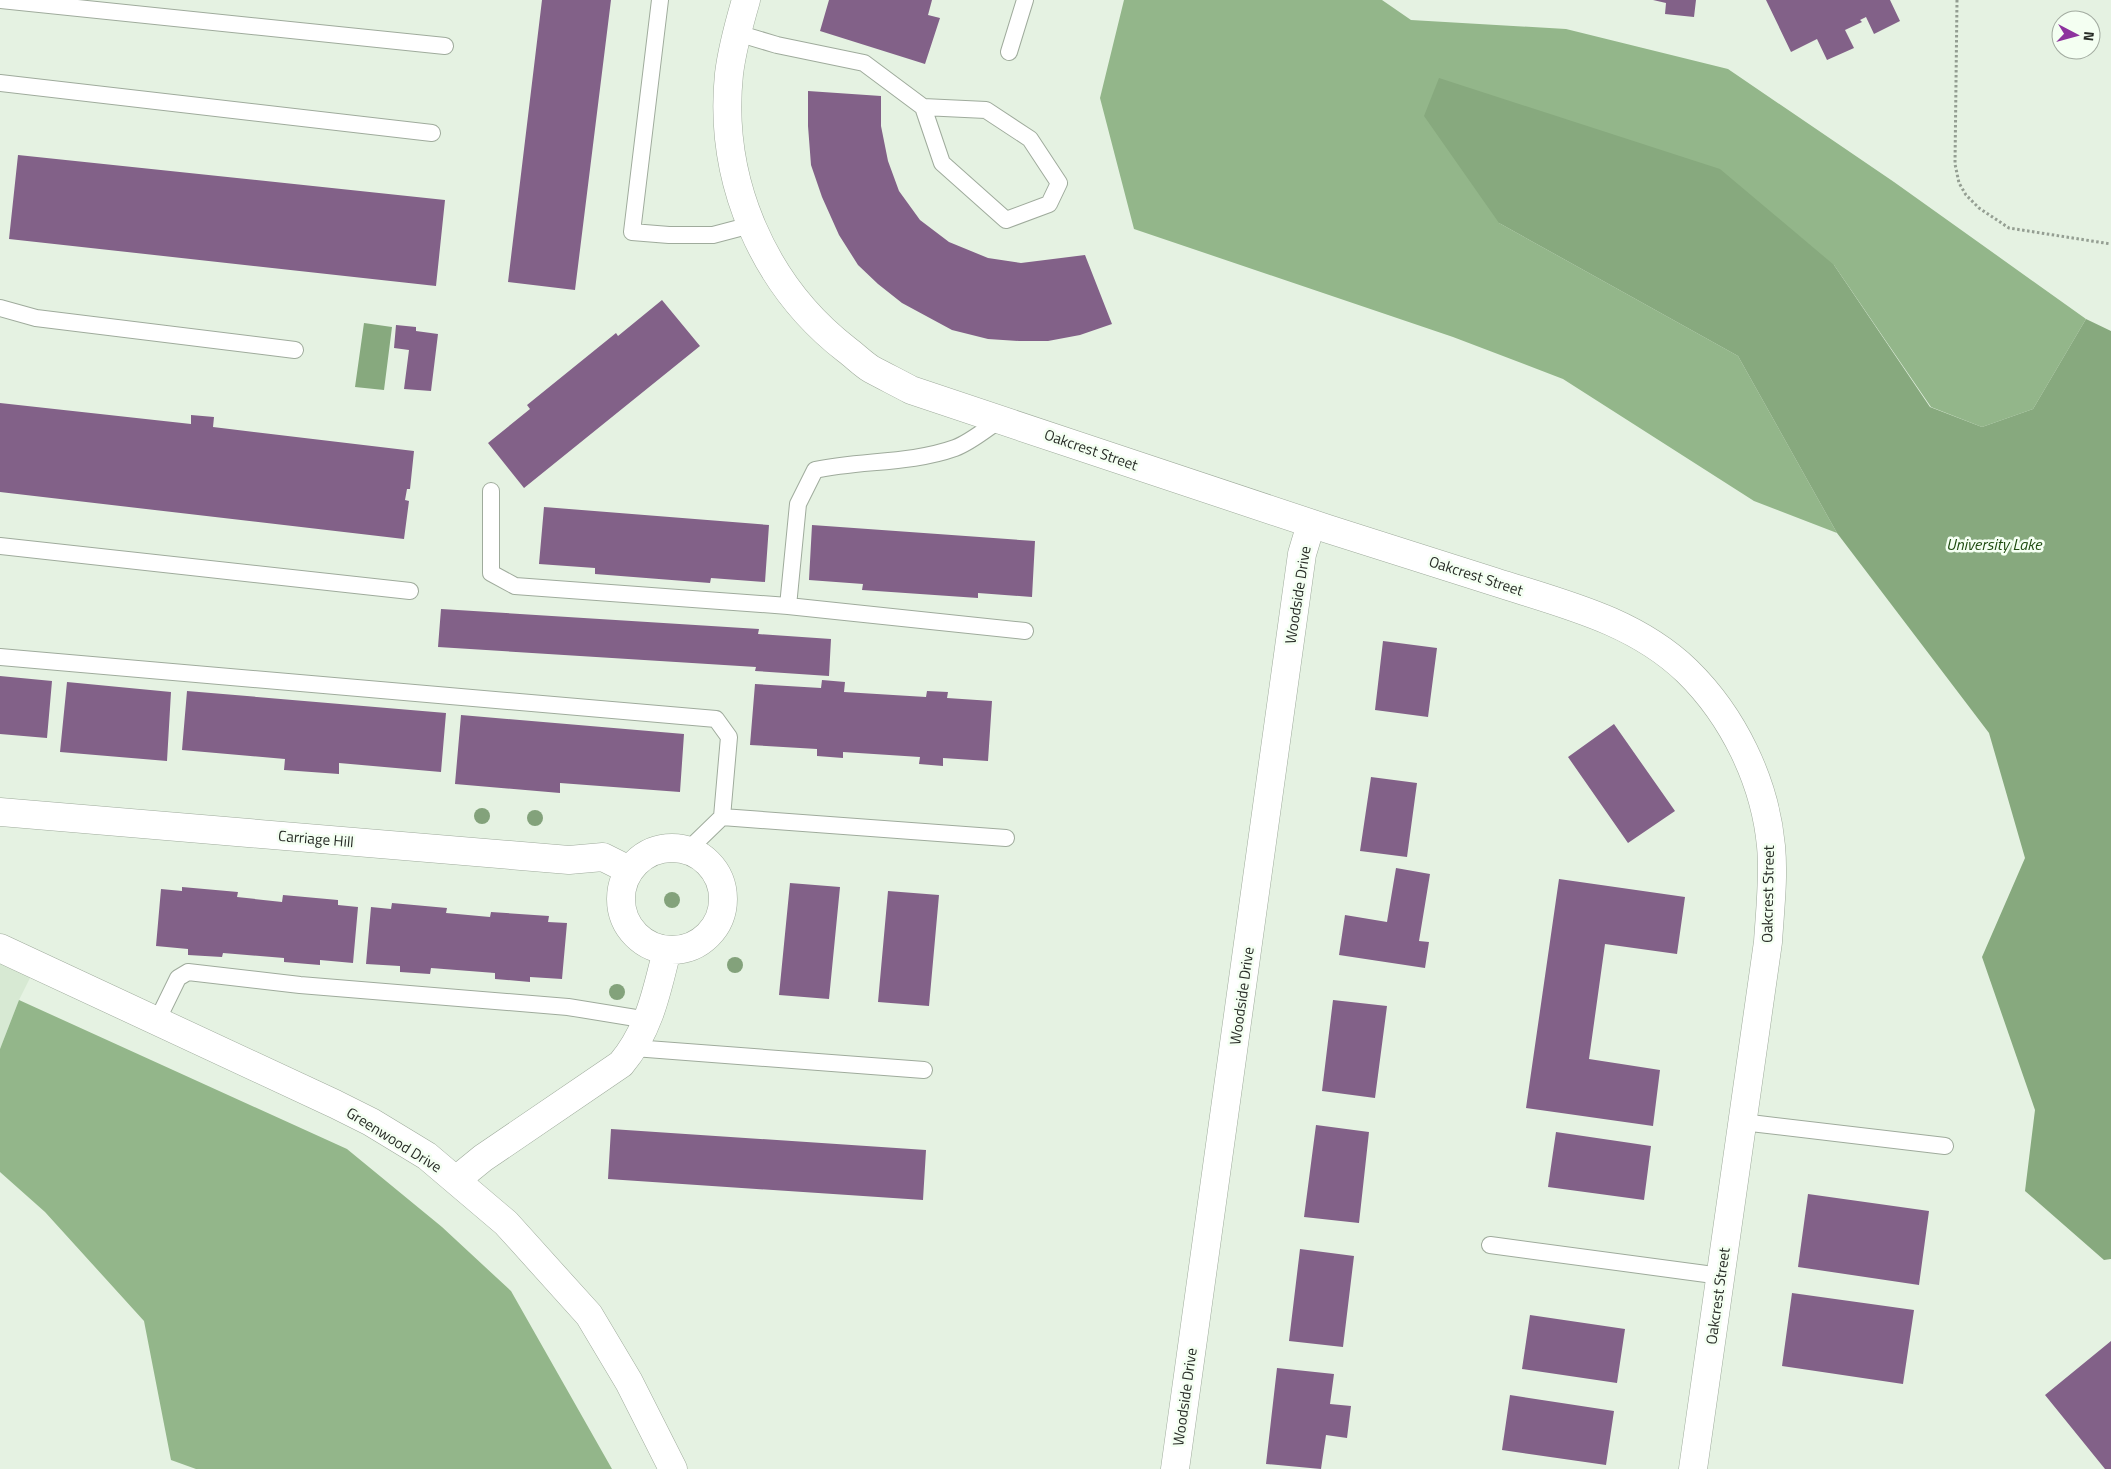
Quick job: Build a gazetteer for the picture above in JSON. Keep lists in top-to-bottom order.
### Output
{
  "streets": {
    "street": [
      "Oakcrest Street",
      "Woodside Drive",
      "Carriage Hill",
      "Greenwood Drive"
    ]
  },
  "crossings": [
    ["Oakcrest Street", "Woodside Drive"]
  ],
  "water": ["University Lake"],
  "north": "right"
}
